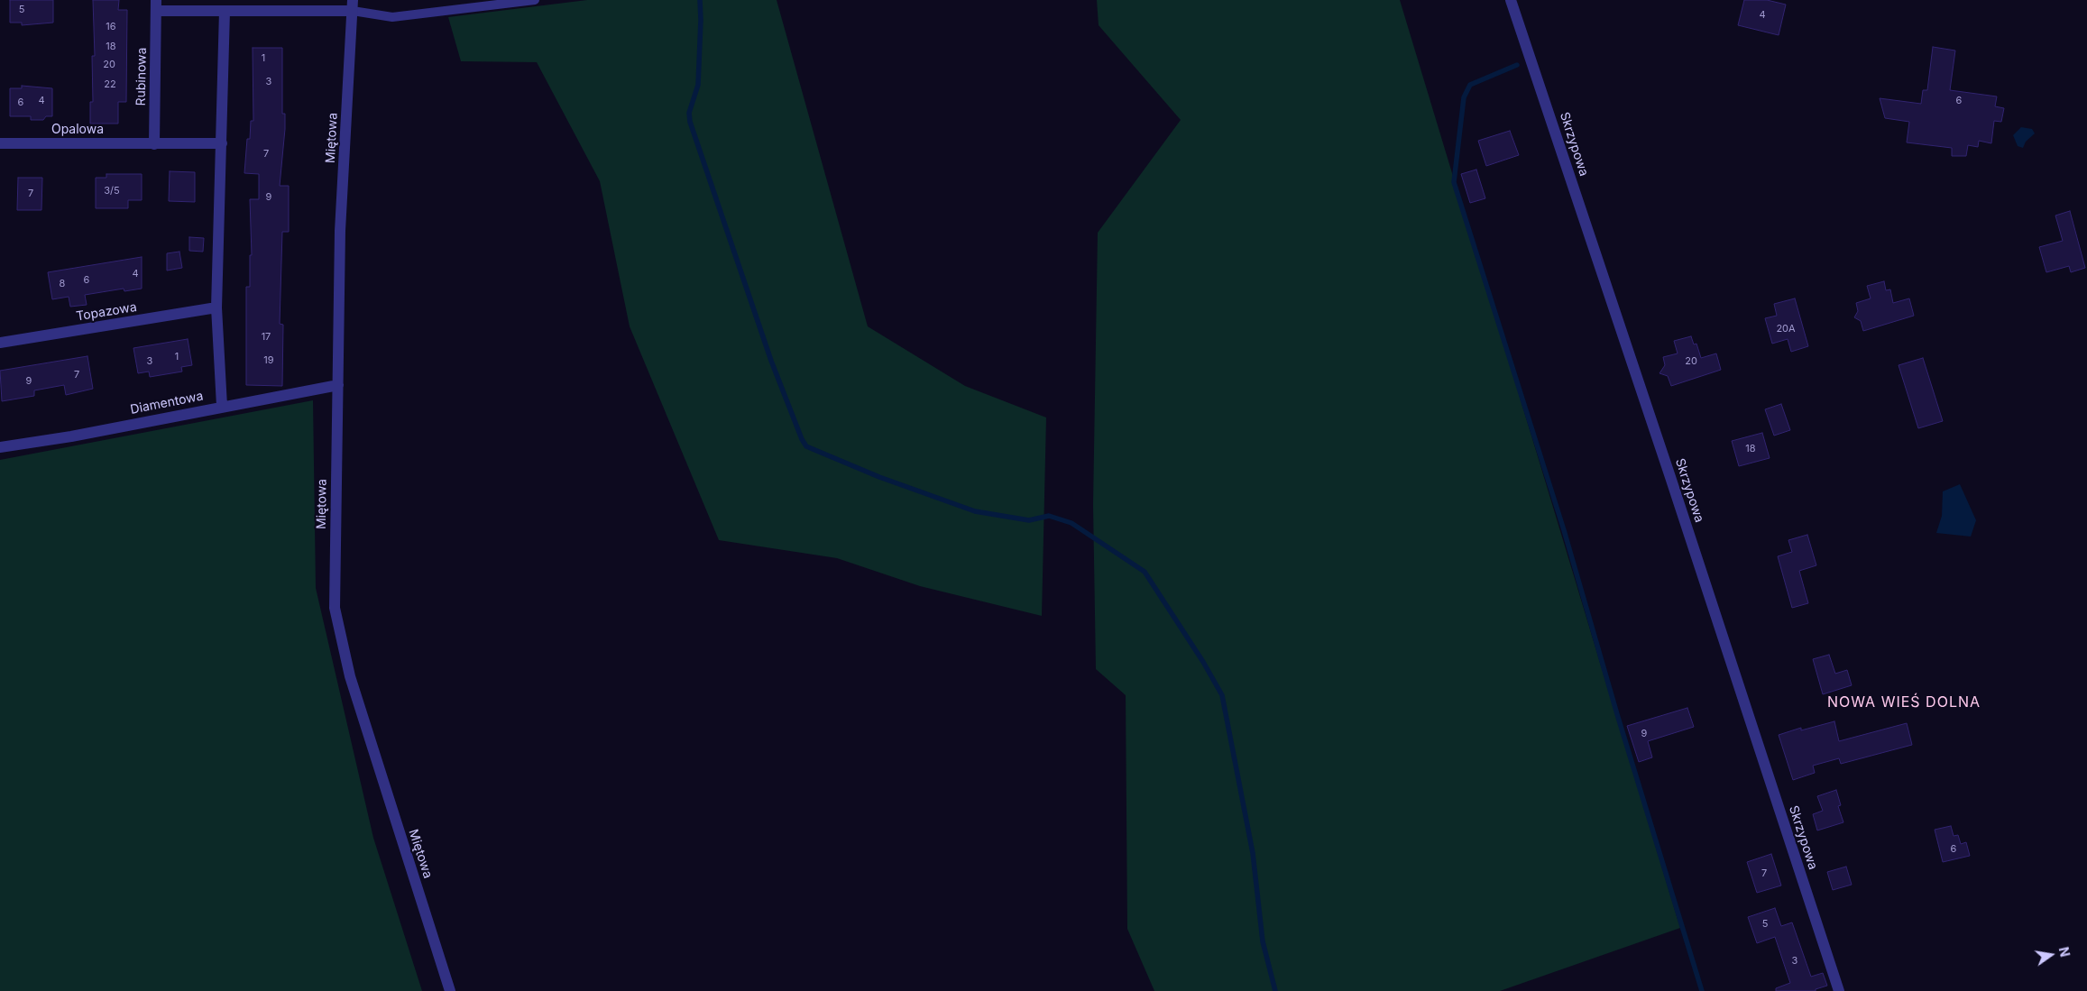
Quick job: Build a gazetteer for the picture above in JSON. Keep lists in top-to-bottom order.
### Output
{
  "streets": {
    "street": [
      "Rubinowa",
      "Opalowa",
      "Miętowa",
      "Skrzypowa",
      "Topazowa",
      "Diamentowa"
    ]
  },
  "crossings": [
    ["Rubinowa", "Opalowa"],
    ["Rubinowa", "Miętowa"],
    ["Miętowa", "Diamentowa"]
  ],
  "districts": ["NOWA WIEŚ DOLNA"],
  "house_numbers": [
    "5",
    "4",
    "16",
    "18",
    "1",
    "20",
    "3",
    "22",
    "4",
    "6",
    "6",
    "7",
    "3/5",
    "7",
    "9",
    "4",
    "6",
    "8",
    "20A",
    "17",
    "1",
    "19",
    "3",
    "20",
    "7",
    "9",
    "18",
    "9",
    "6",
    "7",
    "5",
    "3"
  ],
  "north": "right"
}
